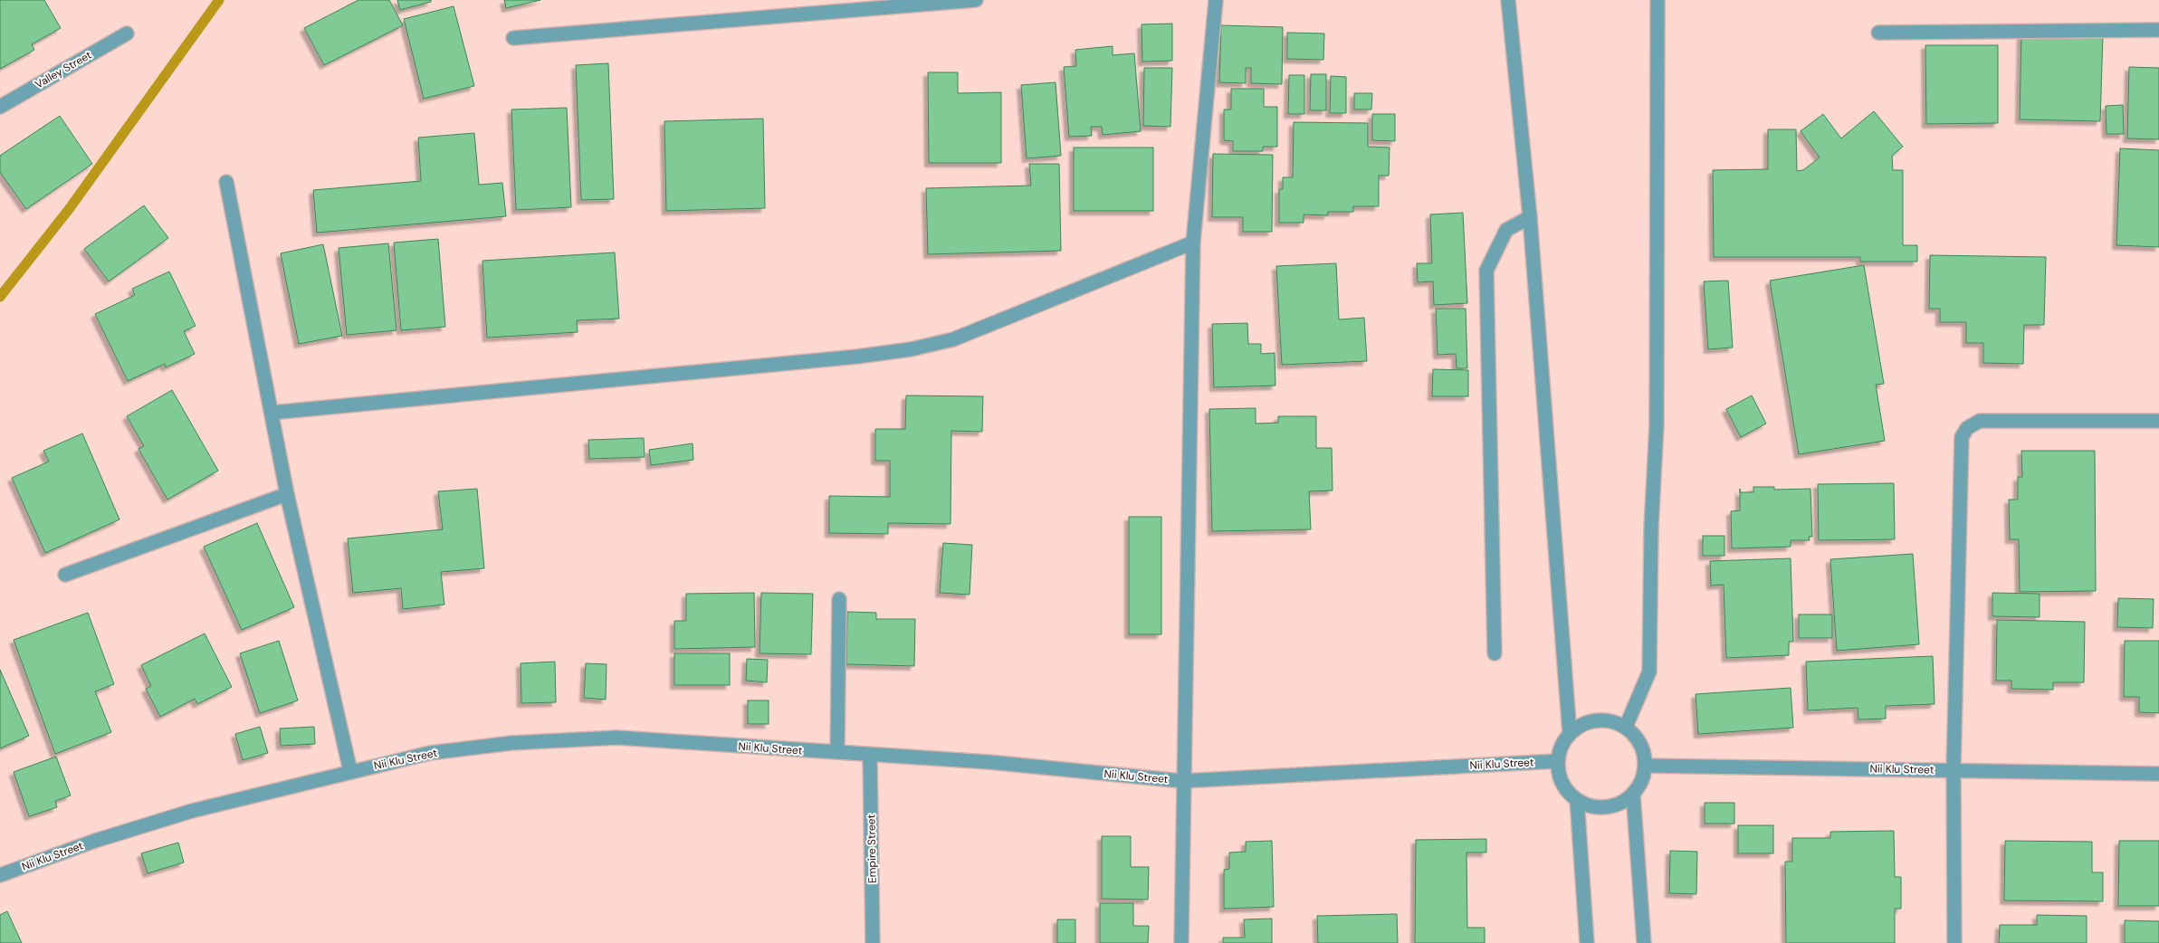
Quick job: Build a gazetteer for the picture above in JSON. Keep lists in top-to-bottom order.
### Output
{
  "streets": {
    "street": ["Valley Street", "Nii Klu Street", "Empire Street"]
  },
  "crossings": [
    ["Nii Klu Street", "Empire Street"]
  ]
}
